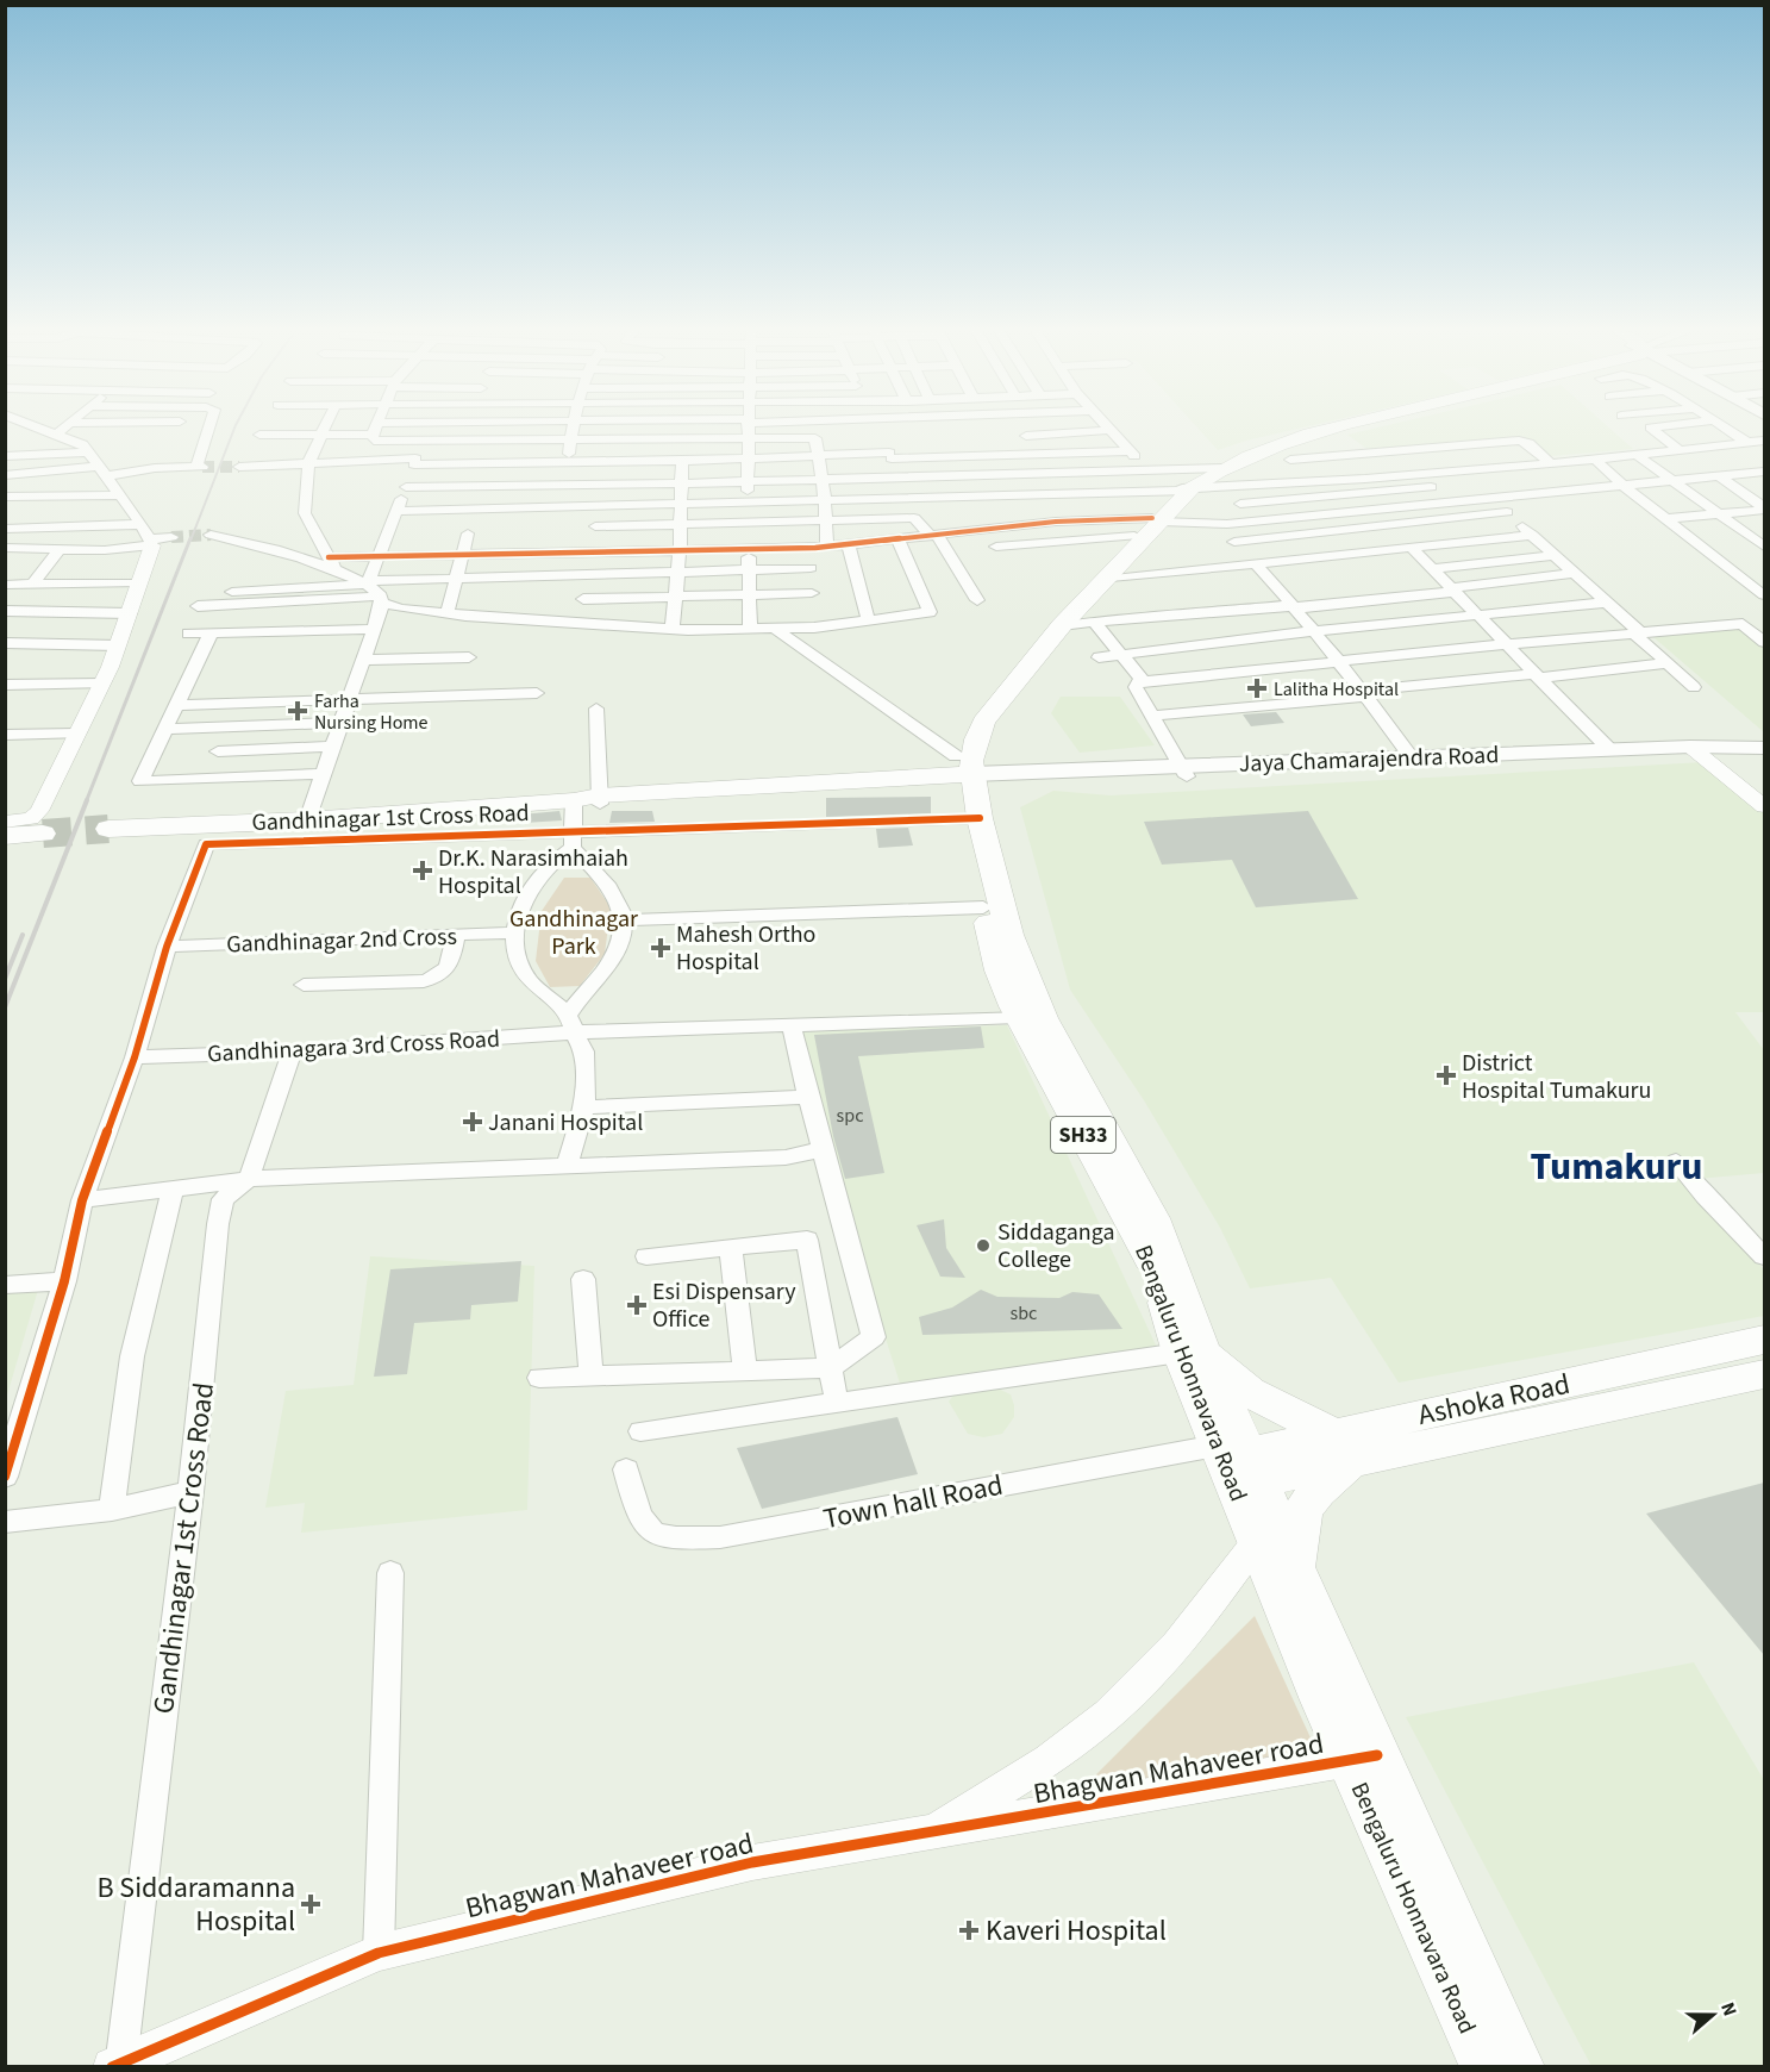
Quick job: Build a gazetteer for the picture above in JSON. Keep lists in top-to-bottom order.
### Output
{
  "streets": {
    "main road": [
      "Jaya Chamarajendra Road",
      "SH33",
      "Bengaluru Honnavara Road",
      "Ashoka Road"
    ],
    "street": [
      "Gandhinagar 1st Cross Road",
      "Gandhinagar 2nd Cross",
      "Gandhinagara 3rd Cross Road",
      "Town hall Road",
      "Bhagwan Mahaveer road"
    ]
  },
  "crossings": [
    ["Jaya Chamarajendra Road", "Bengaluru Honnavara Road"],
    ["Gandhinagar 1st Cross Road", "Gandhinagar 2nd Cross"],
    ["Gandhinagar 1st Cross Road", "SH33"],
    ["Gandhinagar 1st Cross Road", "Bengaluru Honnavara Road"],
    ["Gandhinagar 1st Cross Road", "Bhagwan Mahaveer road"],
    ["Gandhinagara 3rd Cross Road", "Bengaluru Honnavara Road"],
    ["SH33", "Bengaluru Honnavara Road"],
    ["Bengaluru Honnavara Road", "Ashoka Road"],
    ["Bengaluru Honnavara Road", "Town hall Road"],
    ["Bengaluru Honnavara Road", "Bhagwan Mahaveer road"],
    ["Ashoka Road", "Town hall Road"]
  ],
  "districts": ["Tumakuru"],
  "parks": ["Gandhinagar Park"],
  "places": {
    "health": [
      "Lalitha Hospital",
      "Farha Nursing Home",
      "Dr.K. Narasimhaiah Hospital",
      "Mahesh Ortho Hospital",
      "District Hospital Tumakuru",
      "Janani Hospital",
      "Esi Dispensary Office",
      "B Siddaramanna Hospital",
      "Kaveri Hospital"
    ],
    "other": ["Siddaganga College"]
  },
  "house_numbers": ["spc", "sbc"],
  "north": "right"
}
